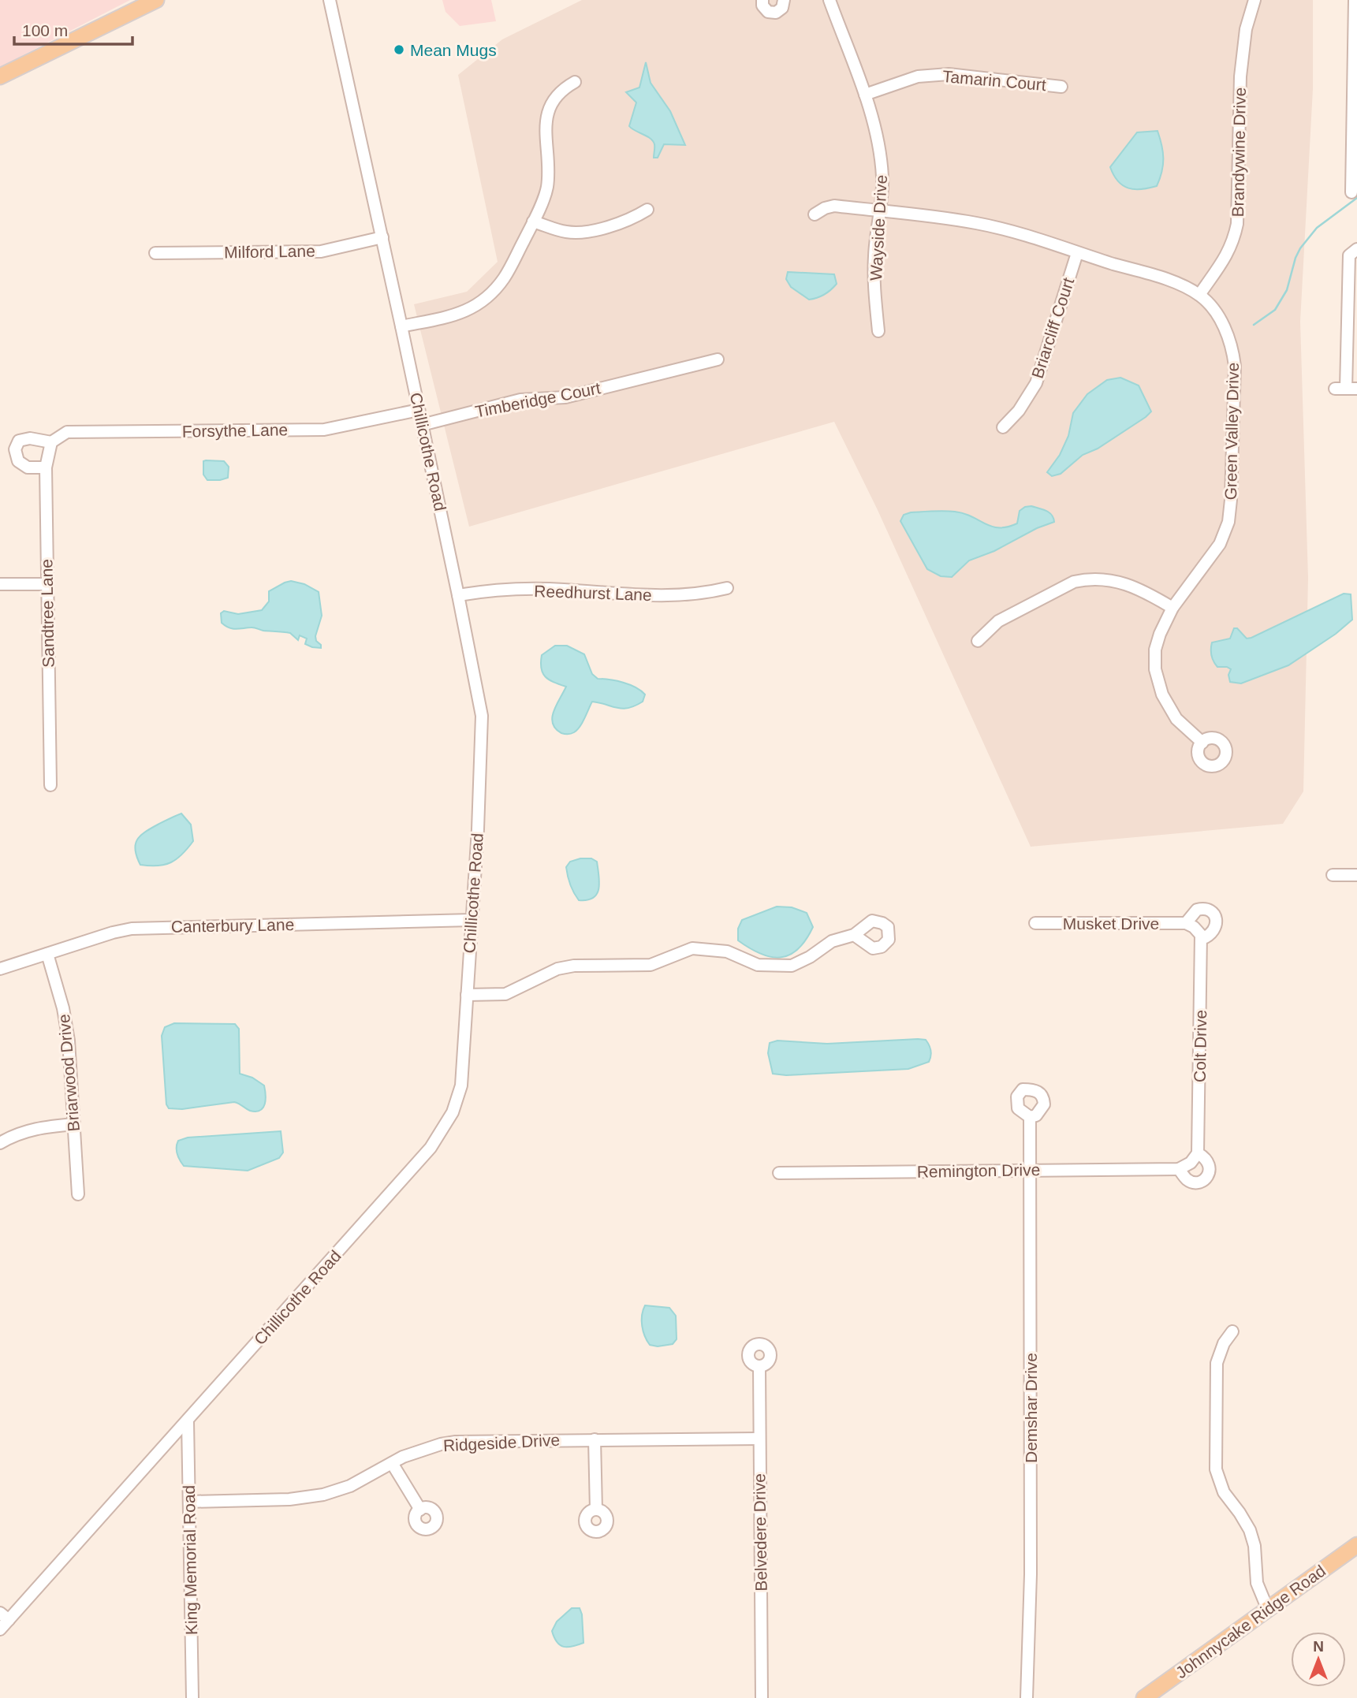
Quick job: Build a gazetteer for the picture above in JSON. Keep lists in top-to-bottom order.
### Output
{
  "streets": {
    "main road": ["Johnnycake Ridge Road"],
    "street": [
      "Tamarin Court",
      "Brandywine Drive",
      "Wayside Drive",
      "Milford Lane",
      "Briarcliff Court",
      "Timberidge Court",
      "Forsythe Lane",
      "Green Valley Drive",
      "Chillicothe Road",
      "Reedhurst Lane",
      "Sandtree Lane",
      "Musket Drive",
      "Canterbury Lane",
      "Colt Drive",
      "Briarwood Drive",
      "Remington Drive",
      "Demshar Drive",
      "Ridgeside Drive",
      "Belvedere Drive",
      "King Memorial Road"
    ]
  },
  "crossings": [
    ["Tamarin Court", "Wayside Drive"],
    ["Brandywine Drive", "Green Valley Drive"],
    ["Wayside Drive", "Green Valley Drive"],
    ["Milford Lane", "Chillicothe Road"],
    ["Briarcliff Court", "Green Valley Drive"],
    ["Timberidge Court", "Chillicothe Road"],
    ["Forsythe Lane", "Chillicothe Road"],
    ["Forsythe Lane", "Sandtree Lane"],
    ["Chillicothe Road", "Reedhurst Lane"],
    ["Chillicothe Road", "Canterbury Lane"],
    ["Chillicothe Road", "King Memorial Road"],
    ["Canterbury Lane", "Briarwood Drive"],
    ["Colt Drive", "Remington Drive"],
    ["Remington Drive", "Demshar Drive"],
    ["Ridgeside Drive", "Belvedere Drive"],
    ["Ridgeside Drive", "King Memorial Road"]
  ],
  "places": ["Mean Mugs"],
  "scale_bar": "100 m",
  "north": "top"
}
